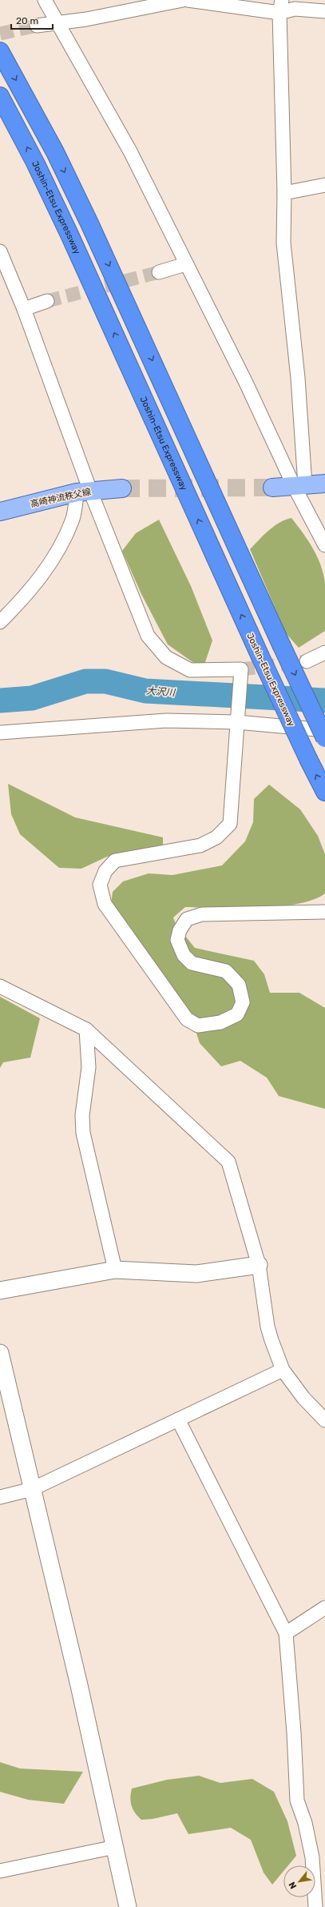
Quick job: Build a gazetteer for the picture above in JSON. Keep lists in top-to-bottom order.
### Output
{
  "streets": {
    "highway": ["Joshin-Etsu Expressway"],
    "main road": ["高崎神流秩父線"]
  },
  "water": ["大沢川"],
  "scale_bar": "20 m",
  "north": "bottom left"
}
